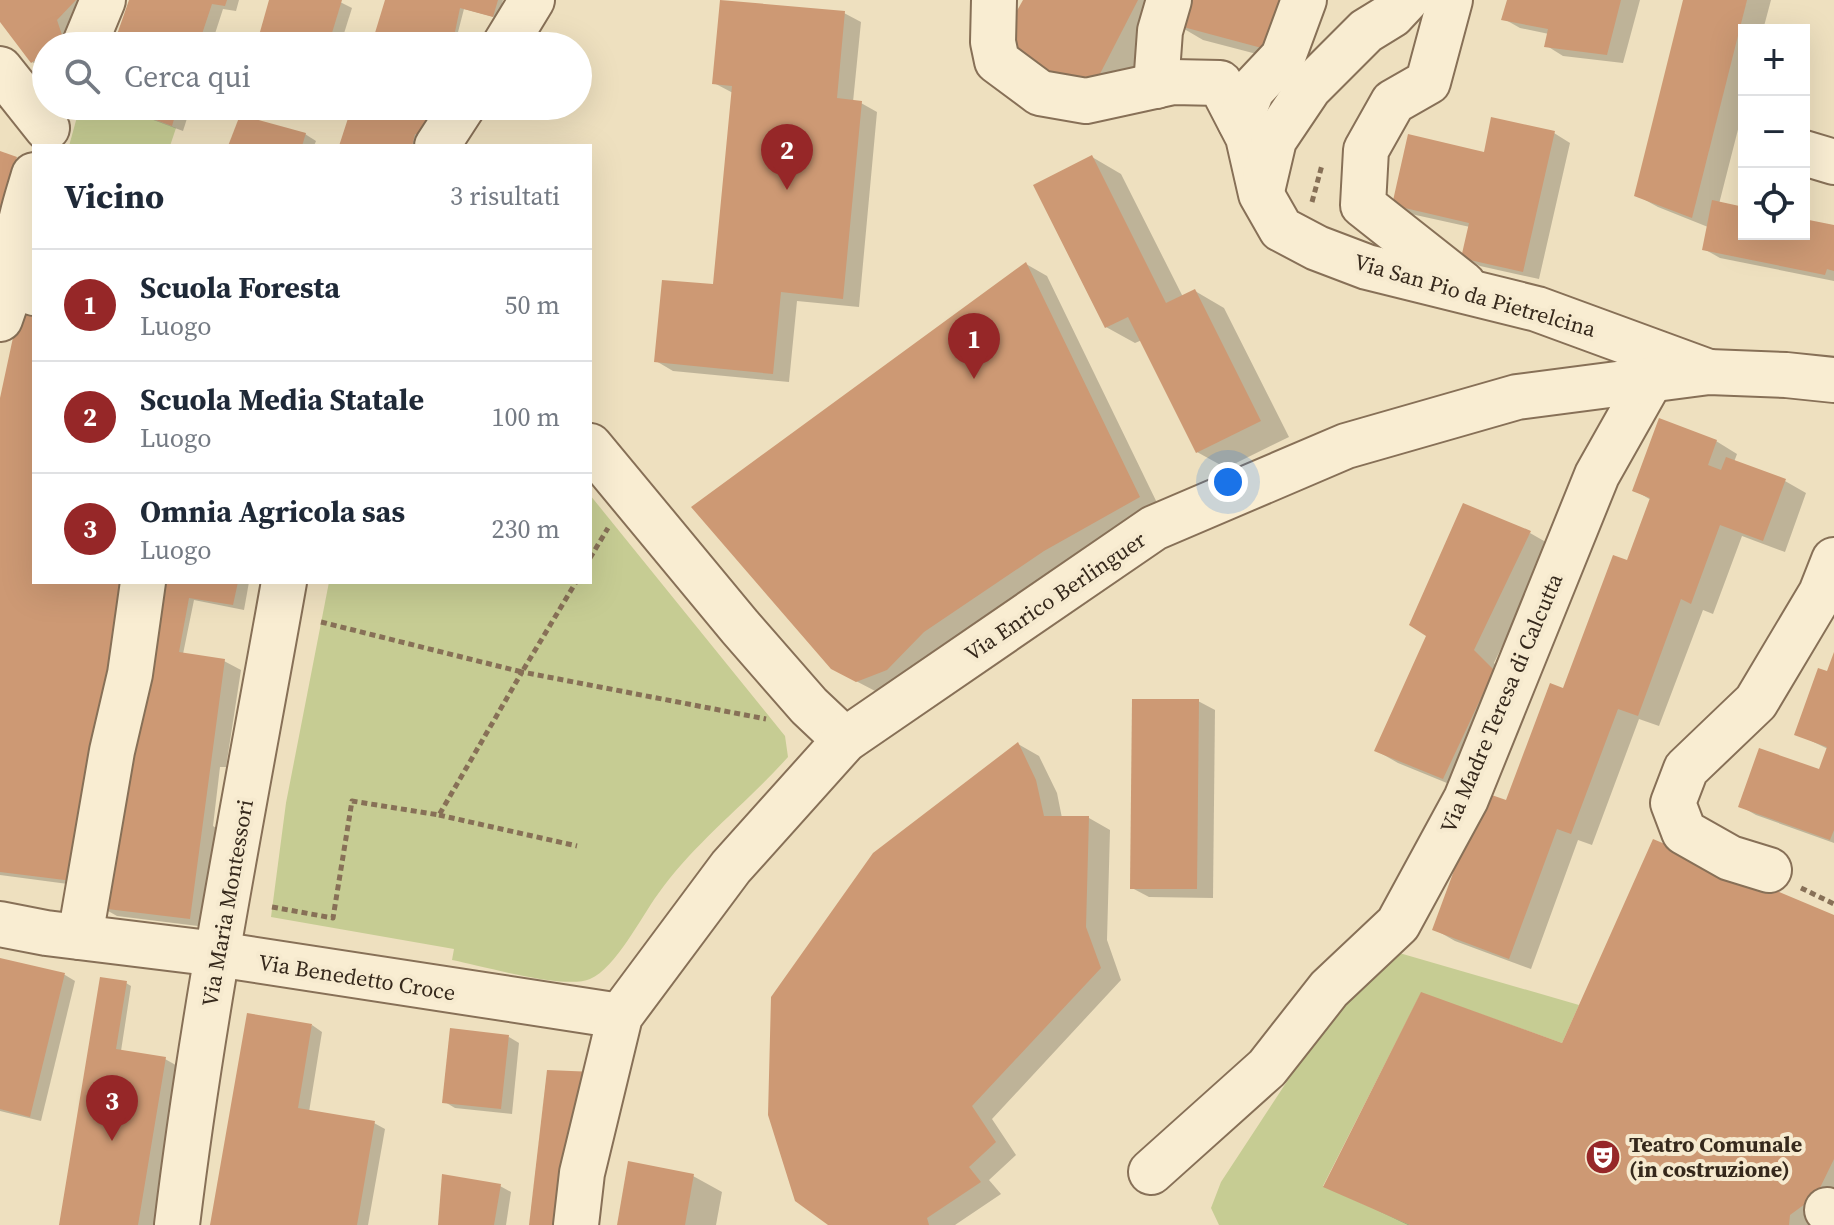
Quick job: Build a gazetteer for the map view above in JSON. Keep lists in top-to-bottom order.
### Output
{
  "streets": {
    "street": [
      "Via San Pio da Pietrelcina",
      "Via Enrico Berlinguer",
      "Via Madre Teresa di Calcutta",
      "Via Maria Montessori",
      "Via Benedetto Croce"
    ]
  },
  "crossings": [
    ["Via San Pio da Pietrelcina", "Via Enrico Berlinguer"],
    ["Via Enrico Berlinguer", "Via Madre Teresa di Calcutta"],
    ["Via Enrico Berlinguer", "Via Benedetto Croce"],
    ["Via Maria Montessori", "Via Benedetto Croce"]
  ],
  "places": {
    "theatre": ["Teatro Comunale (in costruzione)"]
  },
  "page": {
    "map_buttons": ["+", "−"],
    "search": "Cerca qui",
    "pins": ["2", "1", "3"],
    "heading": ["Vicino", "3 risultati"],
    "list": [
      {
        "mark": "1",
        "name": "Scuola Foresta",
        "note": "Luogo",
        "value": "50 m"
      },
      {
        "mark": "2",
        "name": "Scuola Media Statale",
        "note": "Luogo",
        "value": "100 m"
      },
      {
        "mark": "3",
        "name": "Omnia Agricola sas",
        "note": "Luogo",
        "value": "230 m"
      }
    ]
  }
}
